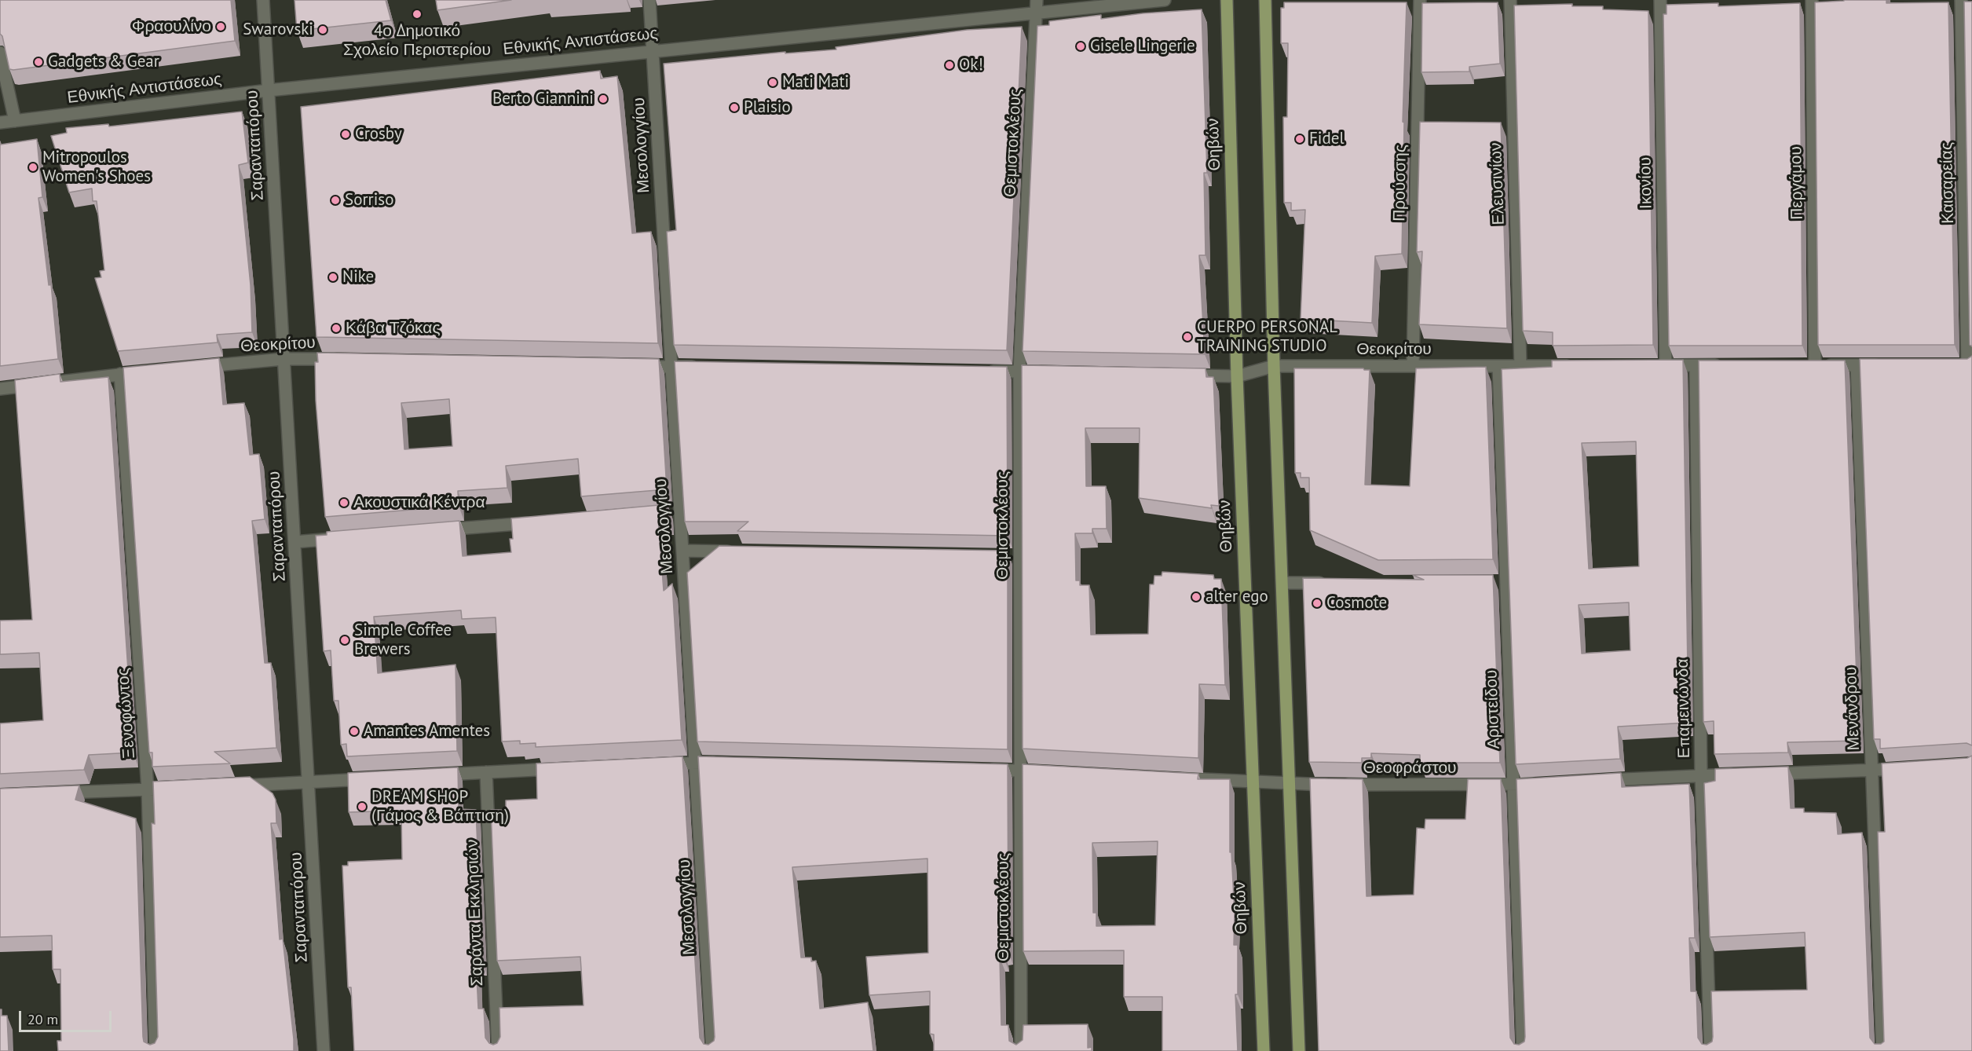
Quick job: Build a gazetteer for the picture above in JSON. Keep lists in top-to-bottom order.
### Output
{
  "streets": {
    "main road": ["Θηβών"],
    "street": [
      "Εθνικής Αντιστάσεως",
      "Θεμιστοκλέους",
      "Σαρανταπόρου",
      "Μεσολογγίου",
      "Προύσσης",
      "Ικονίου",
      "Περγάμου",
      "Καισαρείας",
      "Ελευσινίων",
      "Θεοκρίτου",
      "Επαμεινώνδα",
      "Μενάνδρου",
      "Αριστείδου",
      "Ξενοφώντος",
      "Θεοφράστου",
      "Σαράντα Εκκλησιών"
    ]
  },
  "crossings": [
    ["Εθνικής Αντιστάσεως", "Θεμιστοκλέους"],
    ["Εθνικής Αντιστάσεως", "Σαρανταπόρου"],
    ["Εθνικής Αντιστάσεως", "Μεσολογγίου"],
    ["Θηβών", "Θεοκρίτου"],
    ["Θηβών", "Θεοφράστου"],
    ["Σαρανταπόρου", "Θεοκρίτου"],
    ["Προύσσης", "Θεοκρίτου"],
    ["Ικονίου", "Επαμεινώνδα"],
    ["Περγάμου", "Μενάνδρου"],
    ["Ελευσινίων", "Θεοκρίτου"],
    ["Θεοκρίτου", "Αριστείδου"],
    ["Αριστείδου", "Θεοφράστου"]
  ],
  "places": [
    "4ο Δημοτικό Σχολείο Περιστερίου",
    "Φραουλίνο",
    "Swarovski",
    "Gisele Lingerie",
    "Gadgets & Gear",
    "Ok!",
    "Mati Mati",
    "Berto Giannini",
    "Plaisio",
    "Crosby",
    "Fidel",
    "Mitropoulos Women's Shoes",
    "Sorriso",
    "Nike",
    "Κάβα Τζόκας",
    "CUERPO PERSONAL TRAINING STUDIO",
    "Ακουστικά Κέντρα",
    "alter ego",
    "Cosmote",
    "Simple Coffee Brewers",
    "Amantes Amentes",
    "DREAM SHOP (Γάμος & Βάπτιση)"
  ],
  "scale_bar": "20 m"
}
